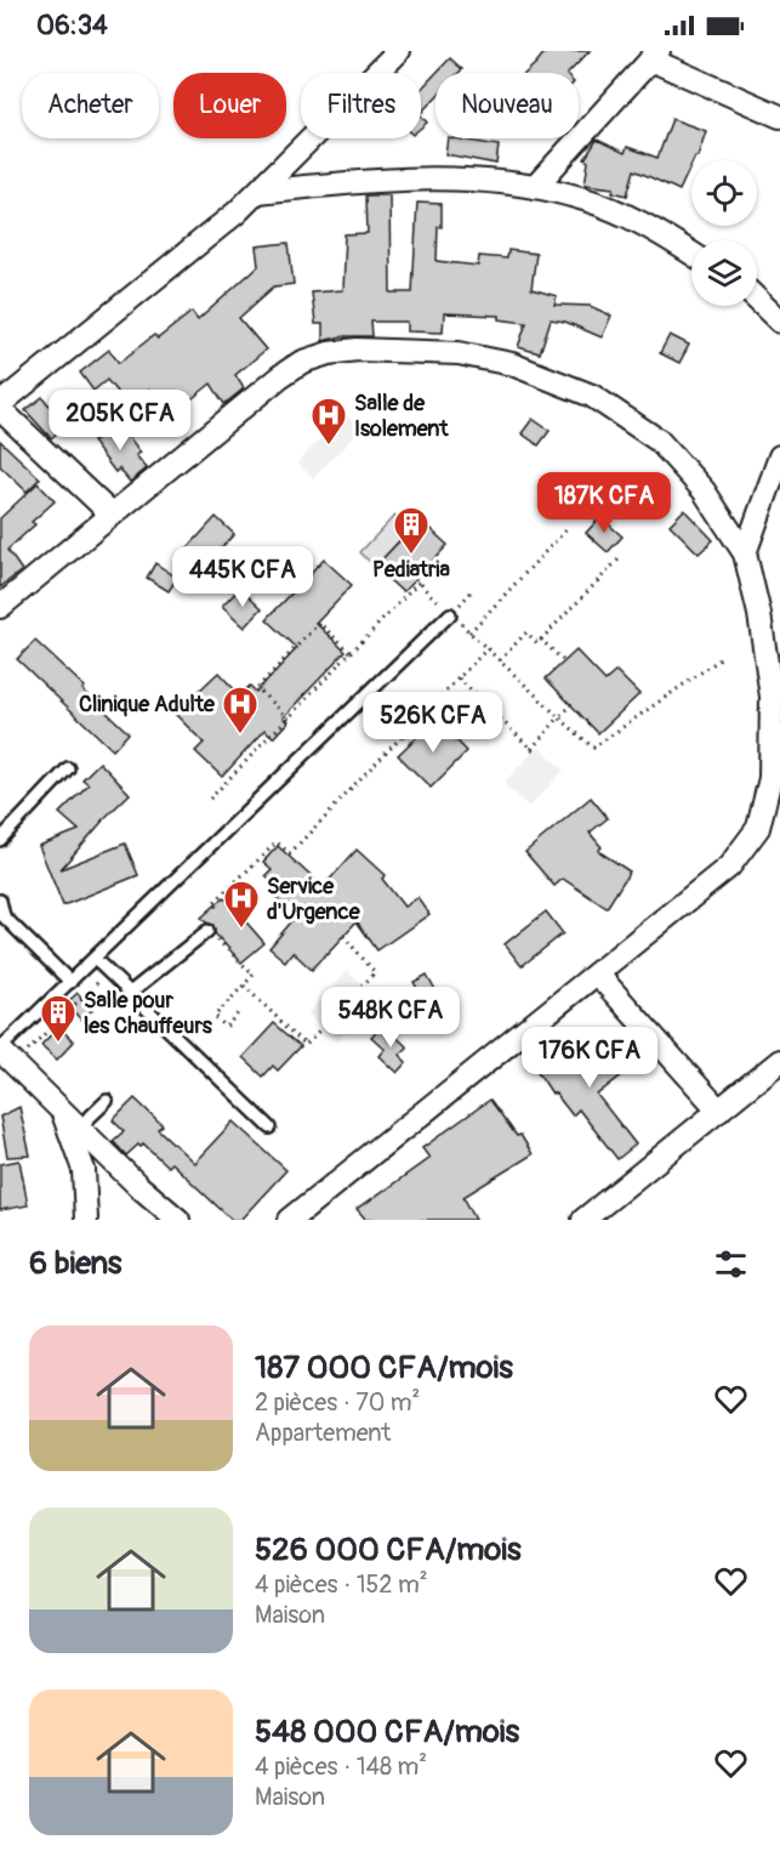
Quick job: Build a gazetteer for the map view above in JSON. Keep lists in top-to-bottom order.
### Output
{
  "places": {
    "hospital": ["Salle de Isolement", "Clinique Adulte", "Service d'Urgence"],
    "building": ["Pediatria", "Salle pour les Chauffeurs"]
  },
  "page": {
    "status": "06:34",
    "chip": [
      "Acheter",
      "Louer",
      "Filtres",
      "Nouveau"
    ],
    "price": [
      "205K CFA",
      "187K CFA",
      "445K CFA",
      "526K CFA",
      "548K CFA",
      "176K CFA"
    ],
    "heading": "6 biens",
    "list": [
      {
        "name": "187 000 CFA/mois",
        "note": "2 pièces · 70 m² · Appartement"
      },
      {
        "name": "526 000 CFA/mois",
        "note": "4 pièces · 152 m² · Maison"
      },
      {
        "name": "548 000 CFA/mois",
        "note": "4 pièces · 148 m² · Maison"
      }
    ]
  }
}
